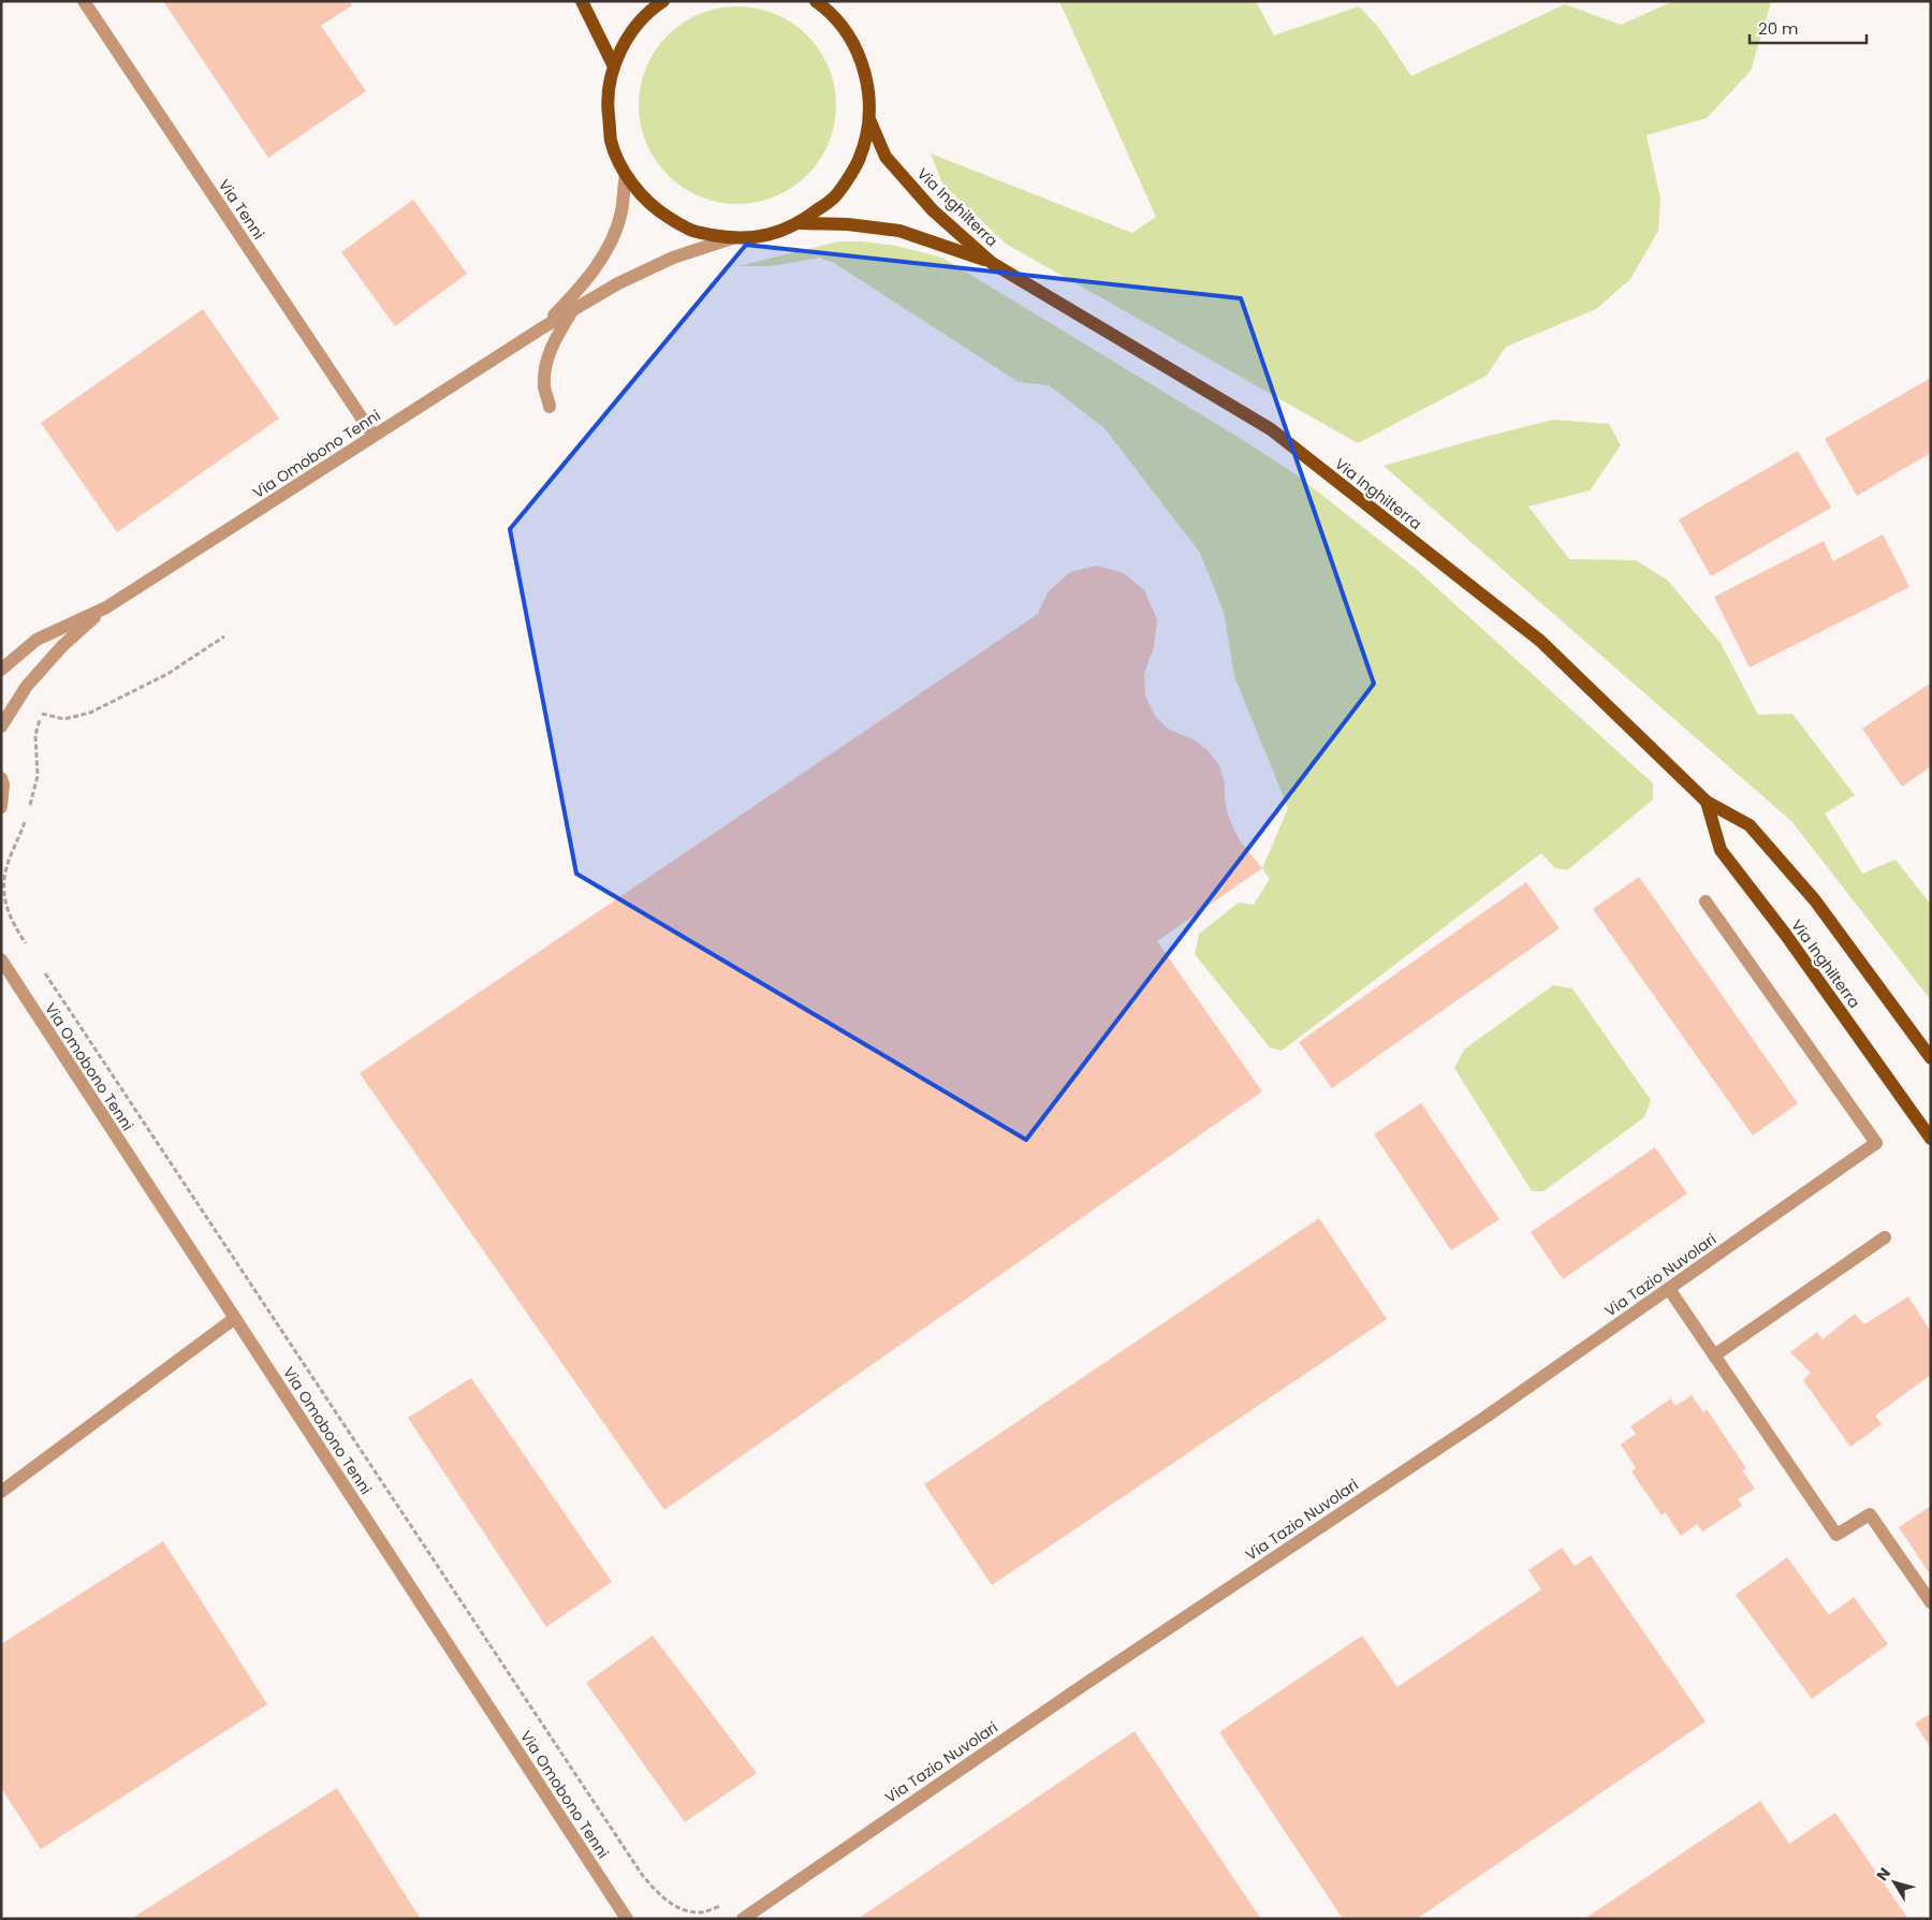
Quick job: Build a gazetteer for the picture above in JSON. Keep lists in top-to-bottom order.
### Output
{
  "streets": {
    "main road": ["Via Inghilterra"],
    "street": ["Via Tenni", "Via Omobono Tenni", "Via Tazio Nuvolari"]
  },
  "crossings": [
    ["Via Inghilterra", "Via Omobono Tenni"],
    ["Via Tenni", "Via Omobono Tenni"]
  ],
  "scale_bar": "20 m",
  "north": "top left"
}
